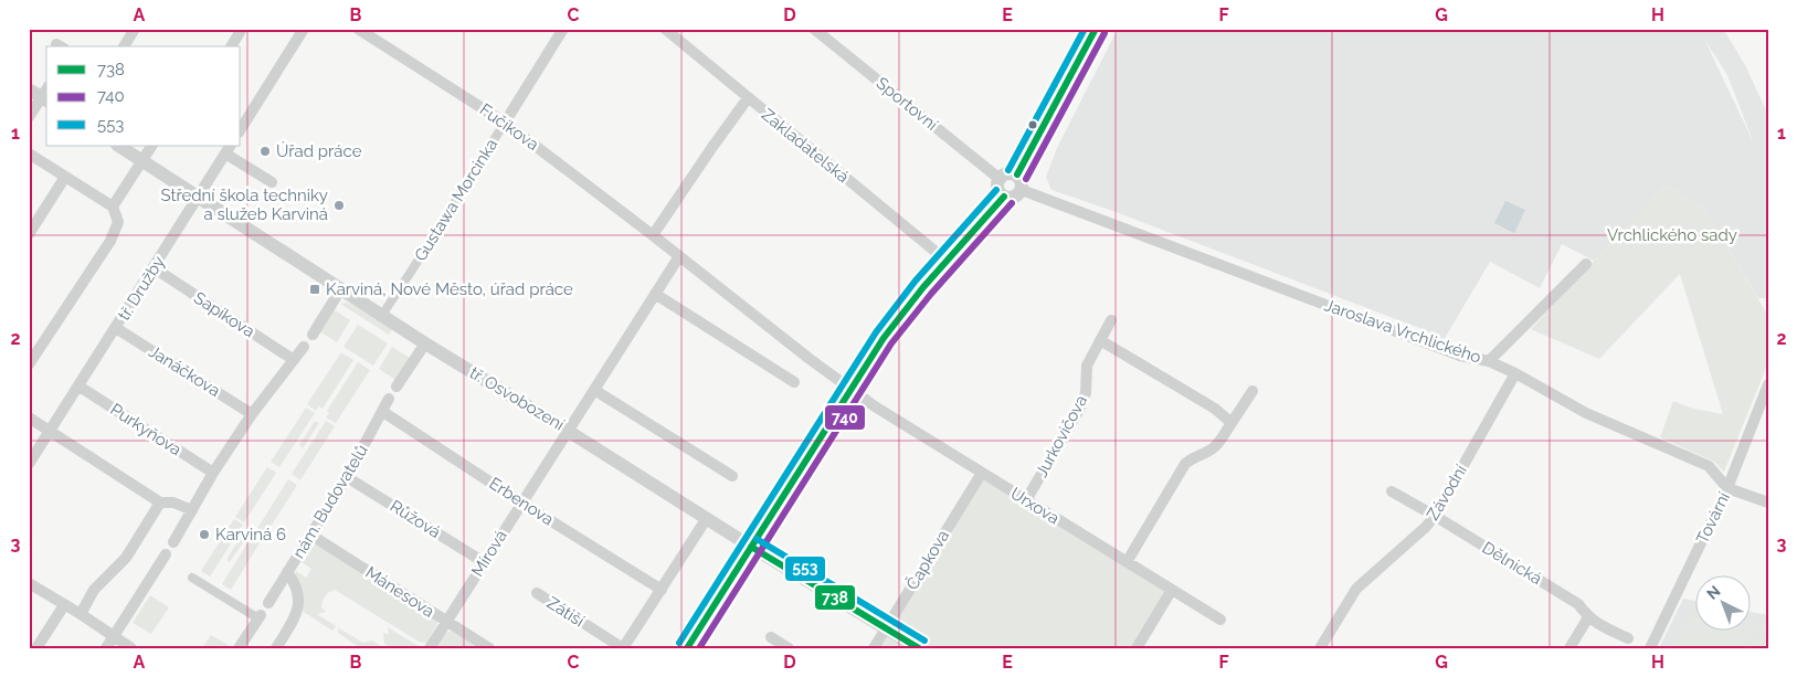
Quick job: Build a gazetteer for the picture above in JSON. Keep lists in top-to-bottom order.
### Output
{
  "streets": {
    "street": [
      "Sportovní",
      "Fučíkova",
      "Zakladatelská",
      "Gustawa Morcinka",
      "tř. Družby",
      "Sapíkova",
      "Jaroslava Vrchlického",
      "Janáčkova",
      "tř. Osvobození",
      "Purkyňova",
      "Jurkovičova",
      "Závodní",
      "nám. Budovatelů",
      "Erbenova",
      "Urxova",
      "Tovární",
      "Růžová",
      "Mírová",
      "Čapkova",
      "Dělnická",
      "Mánesova",
      "Zátiší"
    ]
  },
  "crossings": [
    ["Sportovní", "Jaroslava Vrchlického"],
    ["Fučíkova", "Gustawa Morcinka"],
    ["Fučíkova", "Urxova"],
    ["Gustawa Morcinka", "tř. Osvobození"],
    ["tř. Družby", "Sapíkova"],
    ["tř. Družby", "Janáčkova"],
    ["tř. Družby", "tř. Osvobození"],
    ["tř. Družby", "Purkyňova"],
    ["Jaroslava Vrchlického", "Závodní"],
    ["Jaroslava Vrchlického", "Tovární"],
    ["tř. Osvobození", "Mírová"],
    ["tř. Osvobození", "Čapkova"],
    ["Jurkovičova", "Urxova"],
    ["Závodní", "Dělnická"],
    ["nám. Budovatelů", "Erbenova"],
    ["nám. Budovatelů", "Růžová"],
    ["nám. Budovatelů", "Mánesova"],
    ["Erbenova", "Mírová"],
    ["Urxova", "Čapkova"],
    ["Růžová", "Mírová"],
    ["Mírová", "Mánesova"]
  ],
  "parks": ["Vrchlického sady"],
  "places": {
    "other": ["Úřad práce", "Střední škola techniky a služeb Karviná", "Karviná 6"],
    "transit": ["Karviná, Nové Město, úřad práce"]
  },
  "lines": ["transit line 738", "transit line 553", "transit line 740"],
  "legend": ["738", "740", "553"],
  "north": "top left",
  "grid": {
    "columns": [
      "A",
      "B",
      "C",
      "D",
      "E",
      "F",
      "G",
      "H"
    ],
    "rows": ["1", "2", "3"]
  }
}
